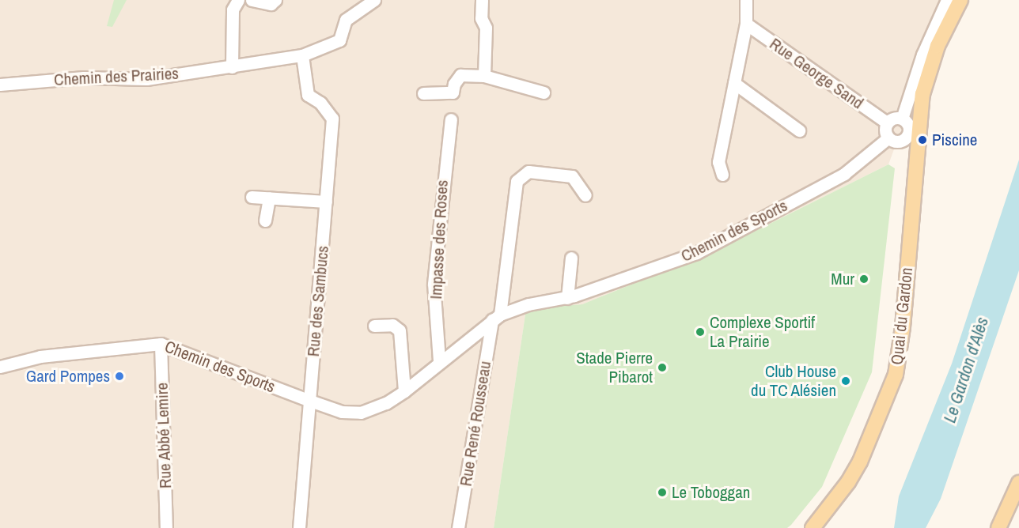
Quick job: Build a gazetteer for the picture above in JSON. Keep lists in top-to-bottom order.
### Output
{
  "streets": {
    "main road": ["Quai du Gardon"],
    "street": [
      "Rue George Sand",
      "Chemin des Prairies",
      "Chemin des Sports",
      "Impasse des Roses",
      "Rue des Sambucs",
      "Rue René Rousseau",
      "Rue Abbé Lemire"
    ]
  },
  "crossings": [
    ["Rue George Sand", "Chemin des Sports"],
    ["Chemin des Prairies", "Rue des Sambucs"],
    ["Chemin des Sports", "Impasse des Roses"],
    ["Chemin des Sports", "Rue des Sambucs"],
    ["Chemin des Sports", "Rue René Rousseau"],
    ["Chemin des Sports", "Rue Abbé Lemire"]
  ],
  "water": ["Le Gardon d'Alès"],
  "places": [
    "Piscine",
    "Mur",
    "Complexe Sportif La Prairie",
    "Stade Pierre Pibarot",
    "Gard Pompes",
    "Club House du TC Alésien",
    "Le Toboggan"
  ]
}
